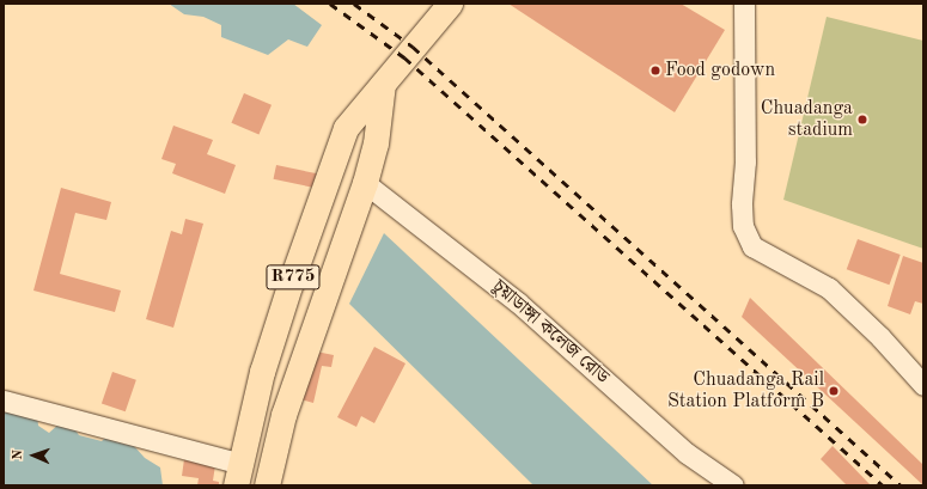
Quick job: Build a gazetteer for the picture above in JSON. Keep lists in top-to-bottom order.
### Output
{
  "streets": {
    "main road": ["R775"],
    "street": ["চুয়াডাঙ্গা কলেজ রোড"]
  },
  "crossings": [
    ["R775", "চুয়াডাঙ্গা কলেজ রোড"]
  ],
  "places": ["Food godown", "Chuadanga stadium", "Chuadanga Rail Station Platform B"],
  "north": "left"
}
